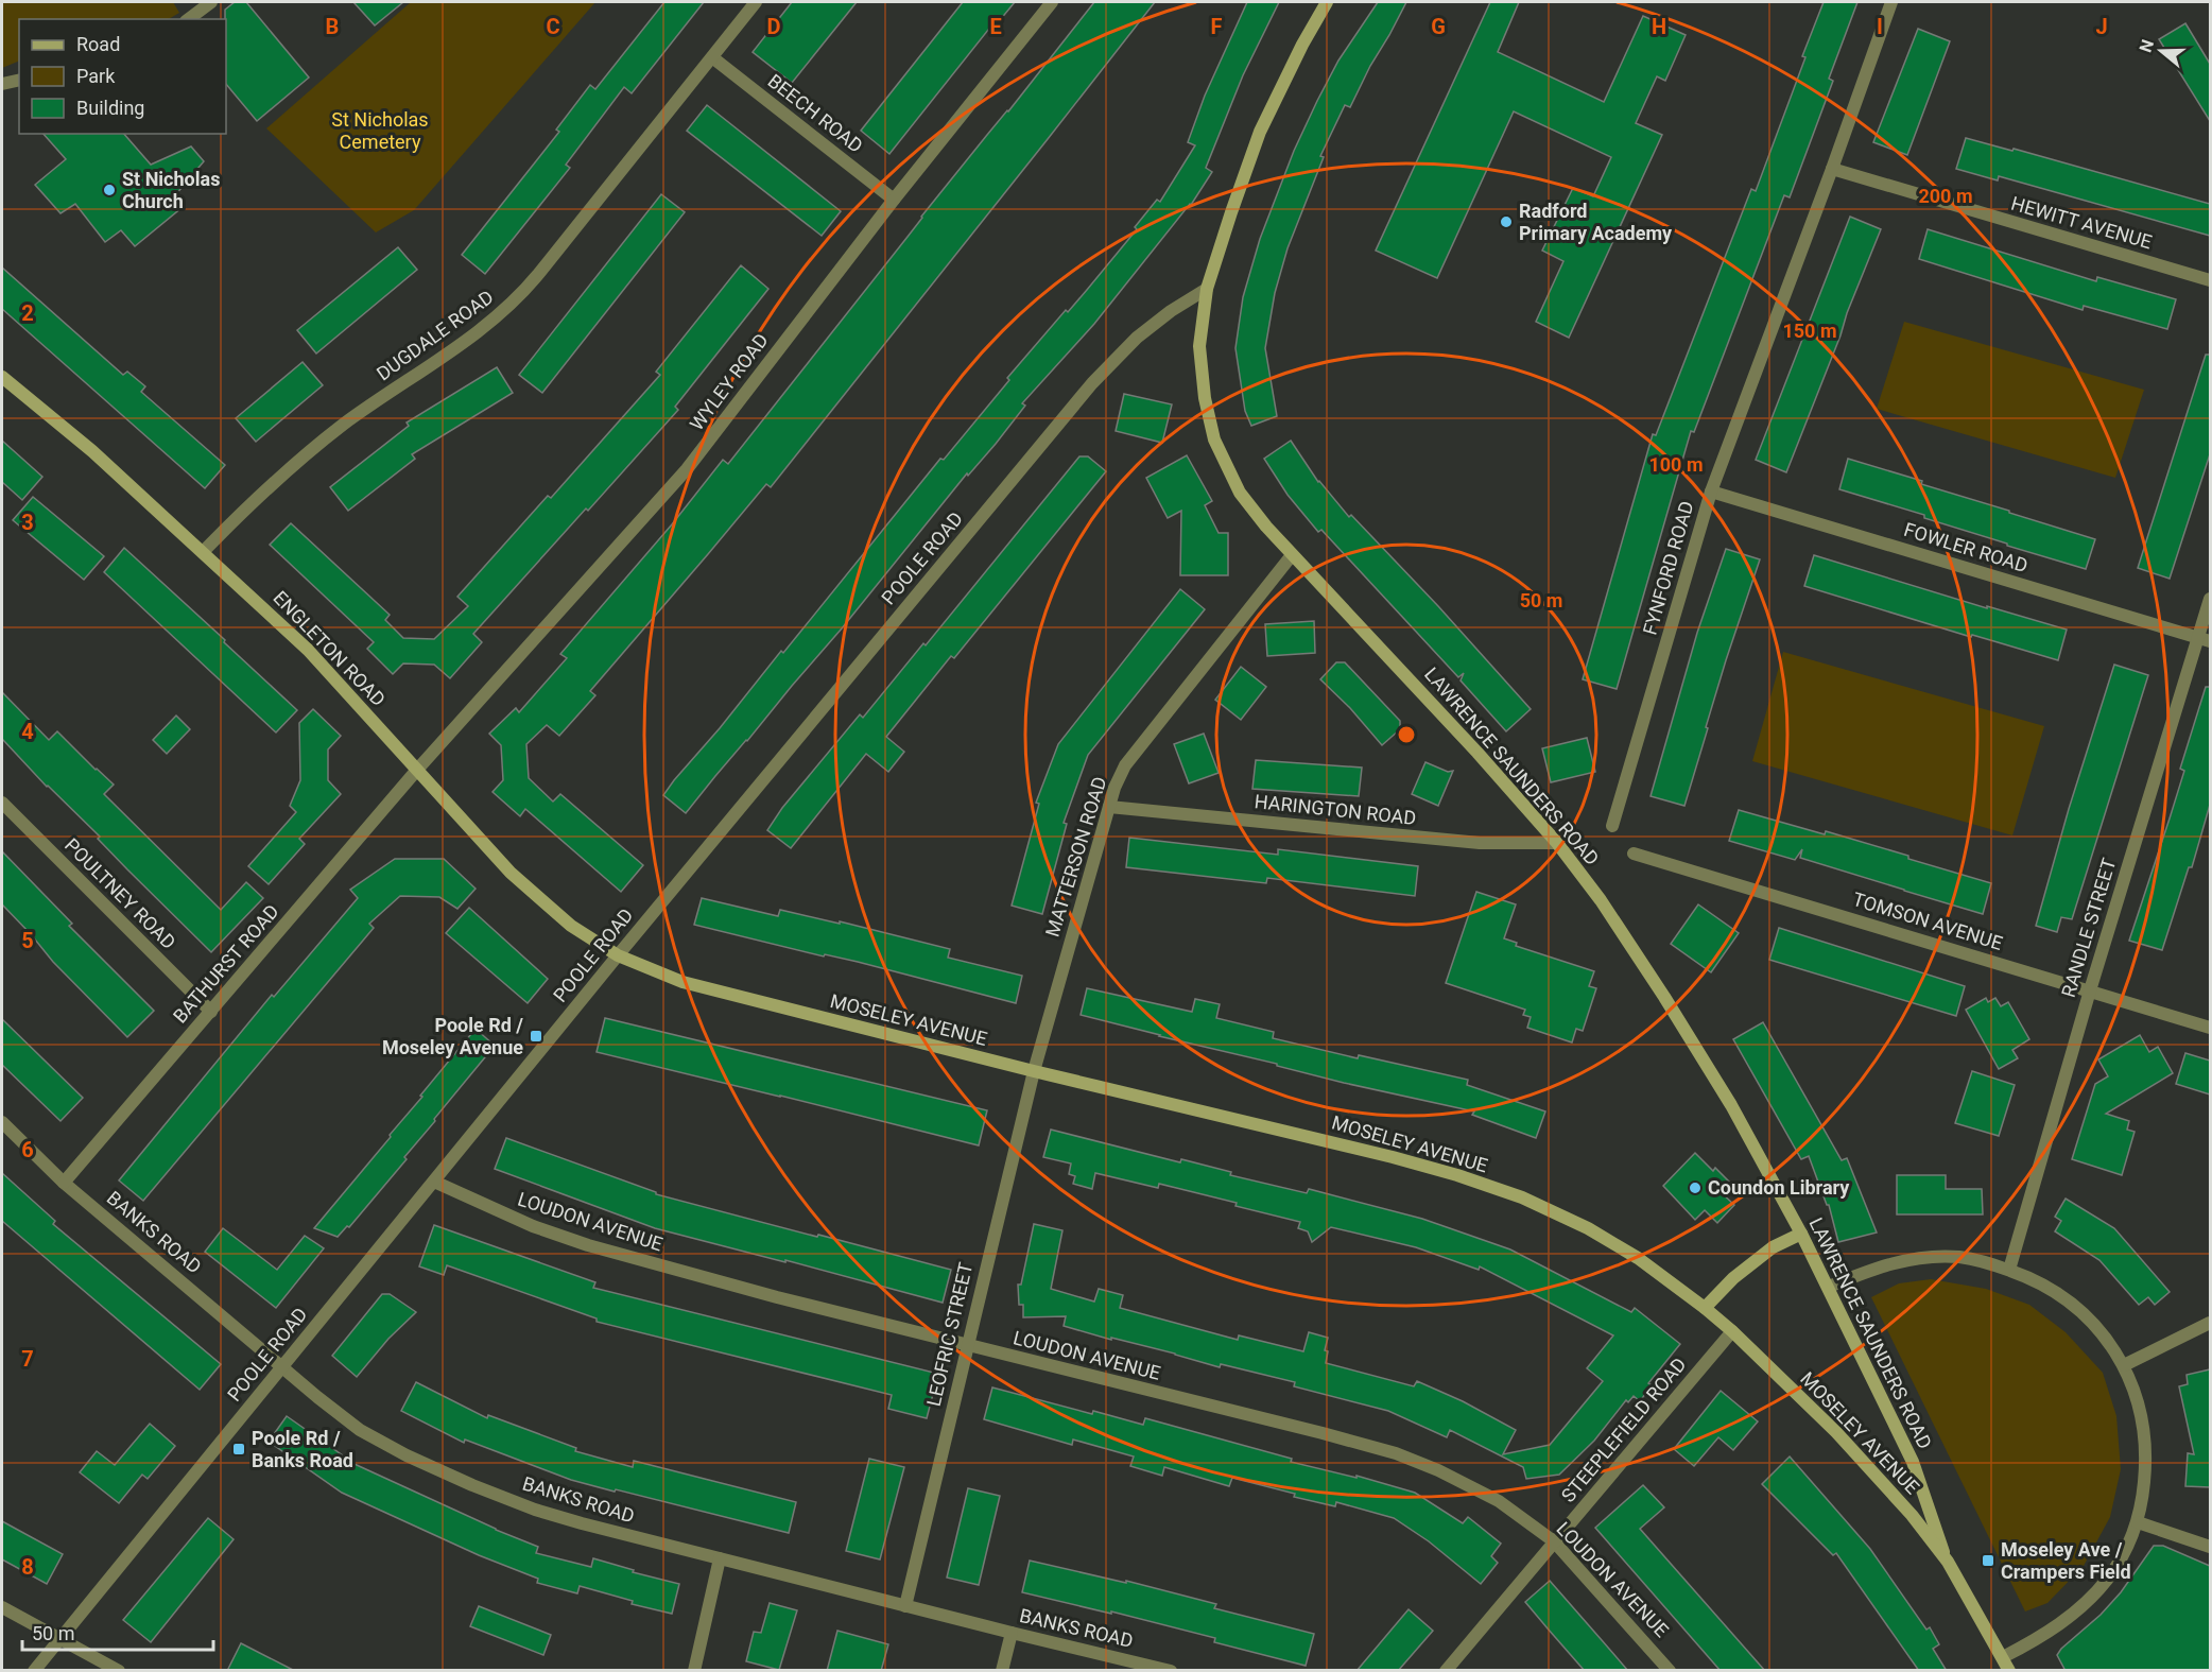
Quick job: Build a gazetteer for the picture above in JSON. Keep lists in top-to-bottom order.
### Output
{
  "streets": {
    "main road": ["ENGLETON ROAD", "LAWRENCE SAUNDERS ROAD", "MOSELEY AVENUE"],
    "street": [
      "BEECH ROAD",
      "HEWITT AVENUE",
      "DUGDALE ROAD",
      "WYLEY ROAD",
      "FOWLER ROAD",
      "POOLE ROAD",
      "FYNFORD ROAD",
      "HARINGTON ROAD",
      "MATTERSON ROAD",
      "POULTNEY ROAD",
      "TOMSON AVENUE",
      "RANDLE STREET",
      "BATHURST ROAD",
      "LOUDON AVENUE",
      "BANKS ROAD",
      "LEOFRIC STREET",
      "STEEPLEFIELD ROAD"
    ]
  },
  "crossings": [
    ["BEECH ROAD", "DUGDALE ROAD"],
    ["BEECH ROAD", "WYLEY ROAD"],
    ["HEWITT AVENUE", "FYNFORD ROAD"],
    ["DUGDALE ROAD", "ENGLETON ROAD"],
    ["WYLEY ROAD", "ENGLETON ROAD"],
    ["WYLEY ROAD", "BATHURST ROAD"],
    ["FOWLER ROAD", "FYNFORD ROAD"],
    ["FOWLER ROAD", "RANDLE STREET"],
    ["POOLE ROAD", "ENGLETON ROAD"],
    ["POOLE ROAD", "LAWRENCE SAUNDERS ROAD"],
    ["POOLE ROAD", "MOSELEY AVENUE"],
    ["POOLE ROAD", "LOUDON AVENUE"],
    ["POOLE ROAD", "BANKS ROAD"],
    ["ENGLETON ROAD", "BATHURST ROAD"],
    ["ENGLETON ROAD", "MOSELEY AVENUE"],
    ["LAWRENCE SAUNDERS ROAD", "HARINGTON ROAD"],
    ["LAWRENCE SAUNDERS ROAD", "MATTERSON ROAD"],
    ["LAWRENCE SAUNDERS ROAD", "MOSELEY AVENUE"],
    ["HARINGTON ROAD", "MATTERSON ROAD"],
    ["MATTERSON ROAD", "MOSELEY AVENUE"],
    ["MATTERSON ROAD", "LEOFRIC STREET"],
    ["POULTNEY ROAD", "BATHURST ROAD"],
    ["TOMSON AVENUE", "RANDLE STREET"],
    ["BATHURST ROAD", "BANKS ROAD"],
    ["MOSELEY AVENUE", "LEOFRIC STREET"],
    ["MOSELEY AVENUE", "STEEPLEFIELD ROAD"],
    ["LOUDON AVENUE", "LEOFRIC STREET"],
    ["LOUDON AVENUE", "STEEPLEFIELD ROAD"],
    ["BANKS ROAD", "LEOFRIC STREET"]
  ],
  "parks": ["St Nicholas Cemetery"],
  "places": {
    "other": ["St Nicholas Church", "Radford Primary Academy", "Coundon Library"],
    "transit": ["Poole Rd / Moseley Avenue", "Poole Rd / Banks Road", "Moseley Ave / Crampers Field"]
  },
  "legend": ["Road", "Park", "Building"],
  "scale_bar": "50 m",
  "north": "left",
  "grid": {
    "columns": [
      "B",
      "C",
      "D",
      "E",
      "F",
      "G",
      "H",
      "I",
      "J"
    ],
    "rows": [
      "2",
      "3",
      "4",
      "5",
      "6",
      "7",
      "8"
    ]
  },
  "rings": [
    "200 m",
    "150 m",
    "100 m",
    "50 m"
  ]
}
